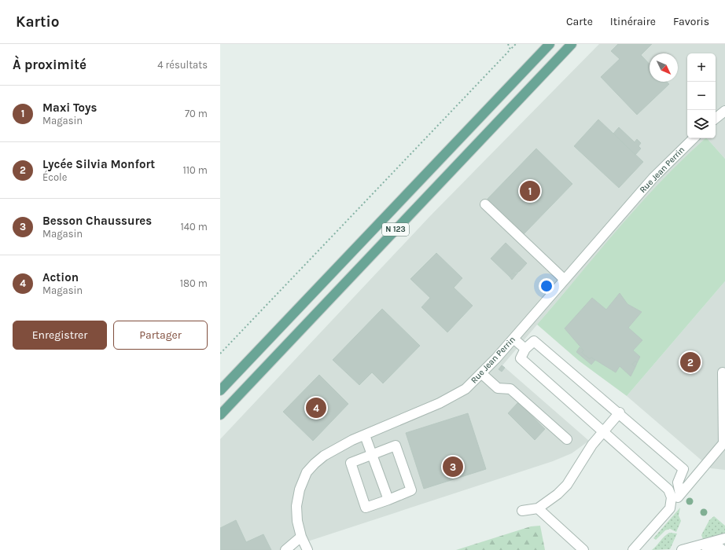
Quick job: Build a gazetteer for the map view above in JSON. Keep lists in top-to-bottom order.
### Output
{
  "streets": {
    "main road": ["N 123"],
    "street": ["Rue Jean Perrin"]
  },
  "north": "bottom right",
  "page": {
    "header": "Kartio",
    "nav": ["Carte", "Itinéraire", "Favoris"],
    "heading": ["À proximité", "4 résultats"],
    "map_buttons": ["+", "−"],
    "list": [
      {
        "mark": "1",
        "name": "Maxi Toys",
        "note": "Magasin",
        "value": "70 m"
      },
      {
        "mark": "2",
        "name": "Lycée Silvia Monfort",
        "note": "École",
        "value": "110 m"
      },
      {
        "mark": "3",
        "name": "Besson Chaussures",
        "note": "Magasin",
        "value": "140 m"
      },
      {
        "mark": "4",
        "name": "Action",
        "note": "Magasin",
        "value": "180 m"
      }
    ],
    "pins": [
      "1",
      "2",
      "4",
      "3"
    ],
    "buttons": ["Enregistrer", "Partager"]
  }
}
